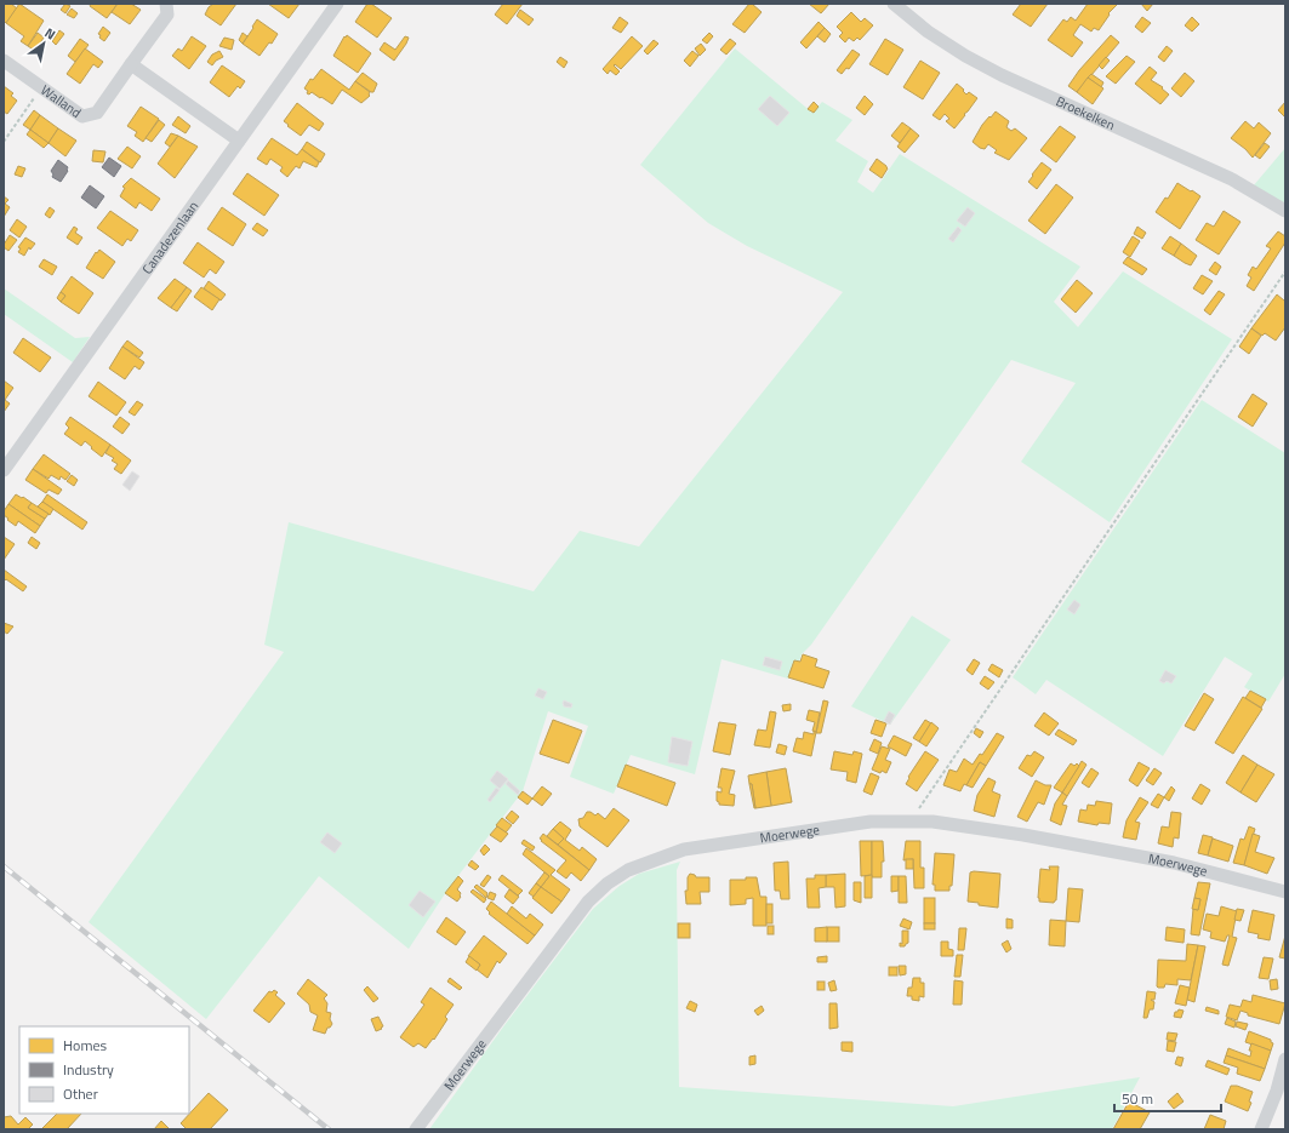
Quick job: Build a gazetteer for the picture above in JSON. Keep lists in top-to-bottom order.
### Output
{
  "streets": {
    "street": [
      "Walland",
      "Broekelken",
      "Canadezenlaan",
      "Moerwege"
    ]
  },
  "legend": ["Homes", "Industry", "Other"],
  "scale_bar": "50 m",
  "north": "top right"
}
